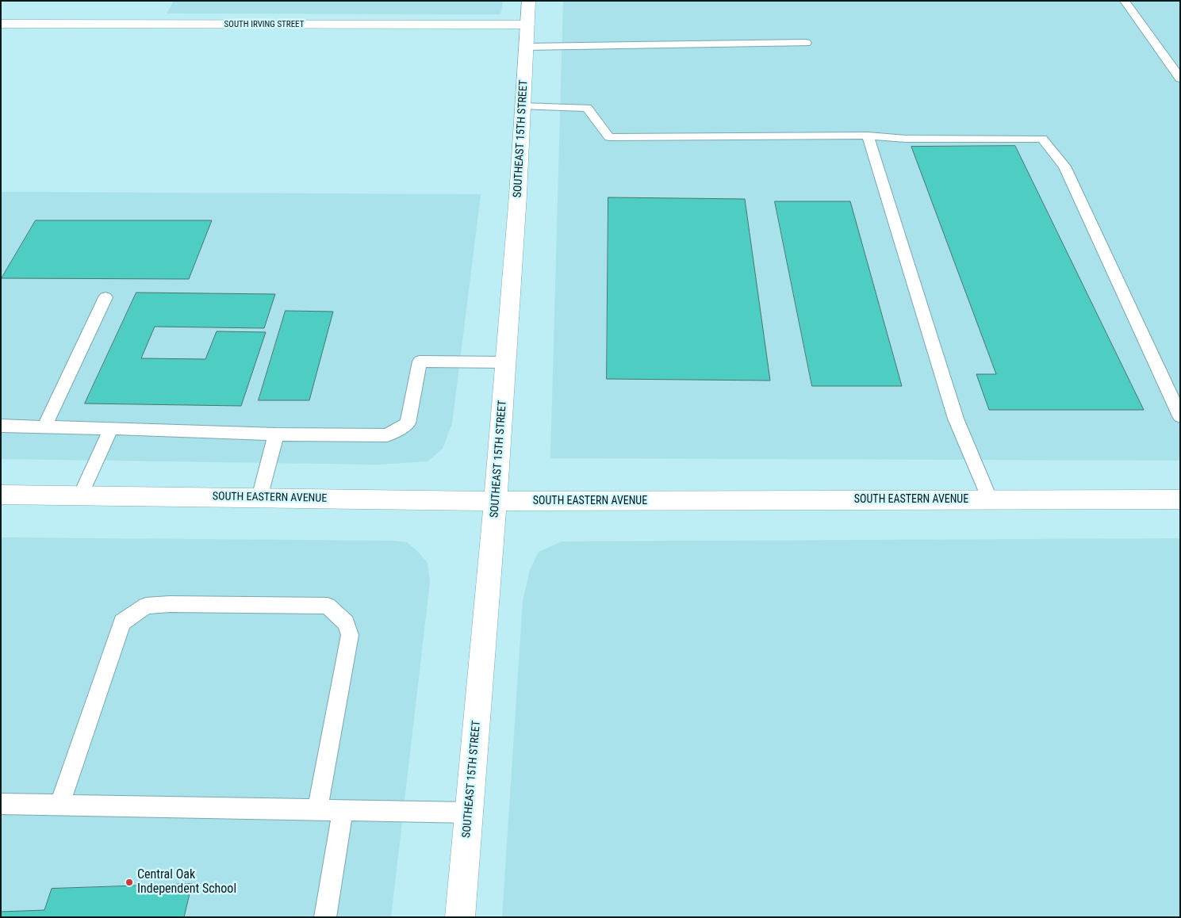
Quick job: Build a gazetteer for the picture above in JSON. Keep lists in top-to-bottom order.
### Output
{
  "streets": {
    "main road": ["SOUTH IRVING STREET", "SOUTHEAST 15TH STREET", "SOUTH EASTERN AVENUE"]
  },
  "crossings": [
    ["SOUTH IRVING STREET", "SOUTHEAST 15TH STREET"],
    ["SOUTHEAST 15TH STREET", "SOUTH EASTERN AVENUE"]
  ],
  "places": ["Central Oak Independent School"]
}
